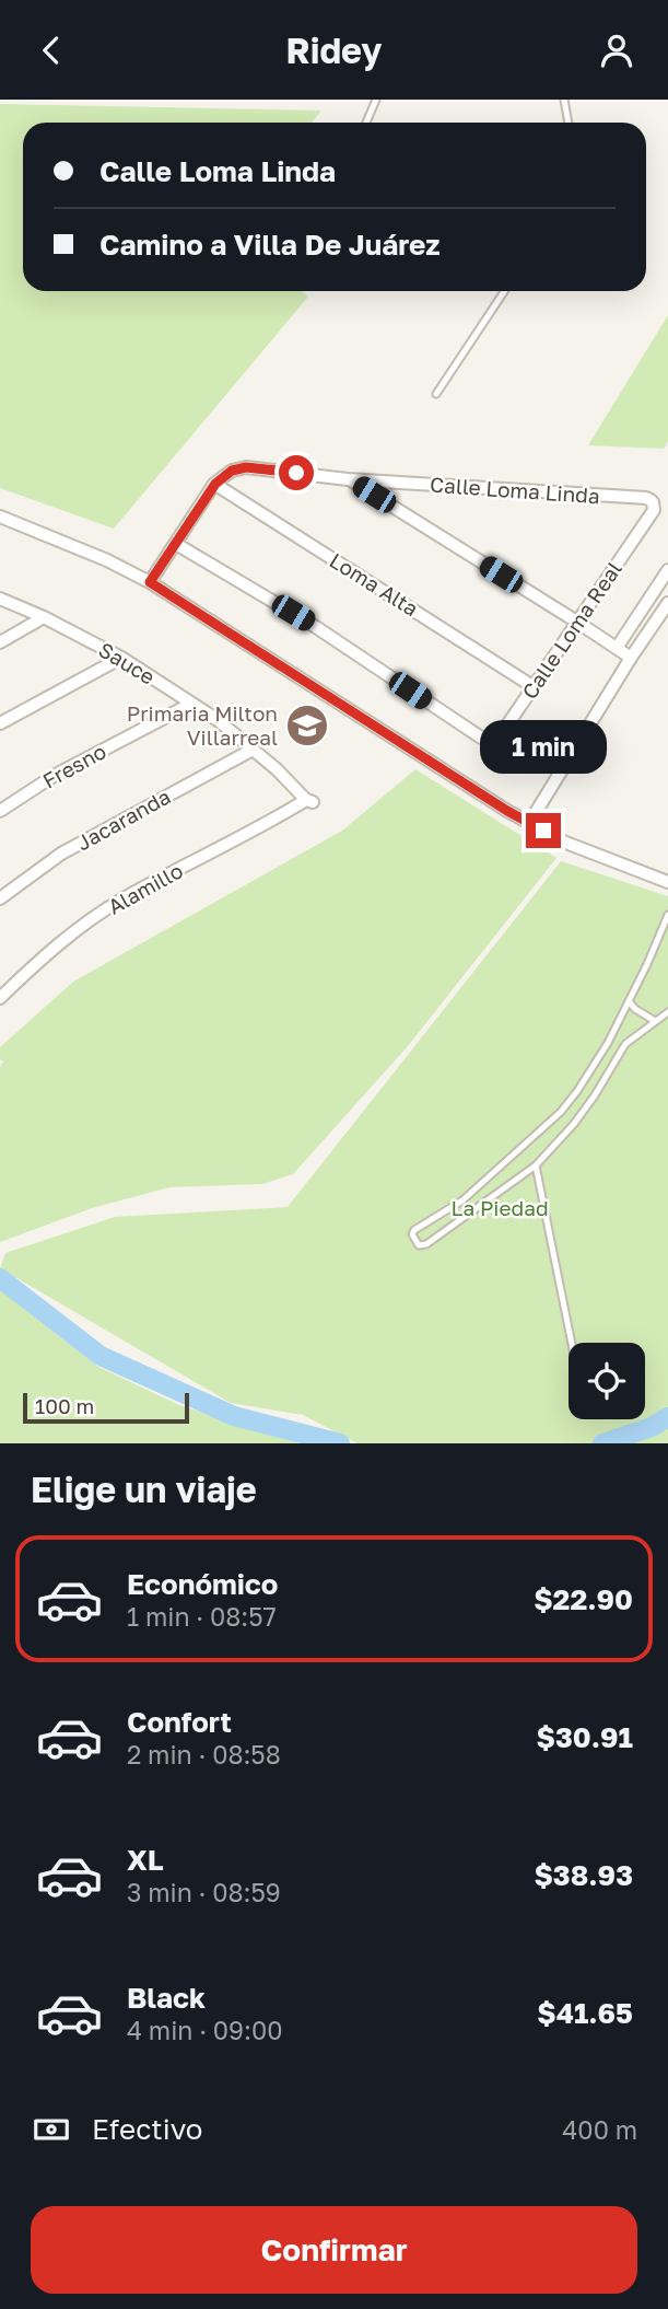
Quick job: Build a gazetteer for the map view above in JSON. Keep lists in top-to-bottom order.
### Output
{
  "streets": {
    "street": [
      "Calle Loma Linda",
      "Loma Alta",
      "Calle Loma Real",
      "Sauce",
      "Fresno",
      "Jacaranda",
      "Alamillo"
    ]
  },
  "crossings": [
    ["Calle Loma Linda", "Loma Alta"],
    ["Calle Loma Linda", "Calle Loma Real"],
    ["Loma Alta", "Calle Loma Real"],
    ["Sauce", "Fresno"],
    ["Sauce", "Jacaranda"],
    ["Sauce", "Alamillo"]
  ],
  "parks": ["La Piedad"],
  "places": {
    "school or university": ["Primaria Milton Villarreal"]
  },
  "scale_bar": "100 m",
  "page": {
    "header": "Ridey",
    "banner": ["Calle Loma Linda", "Camino a Villa De Juárez"],
    "bubble": "1 min",
    "scale": "100 m",
    "heading": "Elige un viaje",
    "list": [
      {
        "name": "Económico",
        "note": "1 min · 08:57",
        "value": "$22.90"
      },
      {
        "name": "Confort",
        "note": "2 min · 08:58",
        "value": "$30.91"
      },
      {
        "name": "XL",
        "note": "3 min · 08:59",
        "value": "$38.93"
      },
      {
        "name": "Black",
        "note": "4 min · 09:00",
        "value": "$41.65"
      }
    ],
    "pay": ["Efectivo", "400 m"],
    "buttons": "Confirmar"
  }
}
